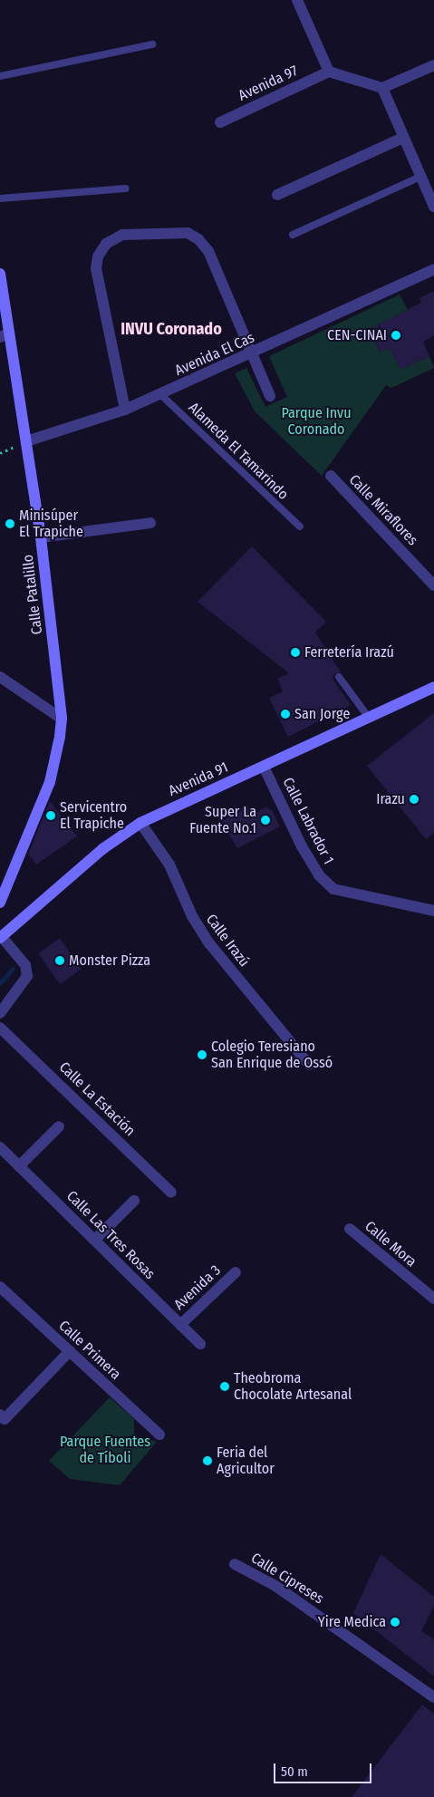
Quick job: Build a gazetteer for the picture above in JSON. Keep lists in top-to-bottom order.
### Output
{
  "streets": {
    "street": [
      "Avenida 97",
      "Avenida El Cas",
      "Calle Miraflores",
      "Calle Patalillo",
      "Avenida 91",
      "Calle Labrador 1",
      "Calle Irazú",
      "Calle La Estación",
      "Calle Las Tres Rosas",
      "Calle Mora",
      "Avenida 3",
      "Calle Primera",
      "Calle Cipreses"
    ],
    "lane": ["Alameda El Tamarindo"]
  },
  "crossings": [
    ["Avenida El Cas", "Alameda El Tamarindo"],
    ["Avenida El Cas", "Calle Patalillo"],
    ["Avenida 91", "Calle Labrador 1"],
    ["Avenida 91", "Calle Irazú"],
    ["Calle Las Tres Rosas", "Avenida 3"]
  ],
  "districts": ["INVU Coronado"],
  "parks": ["Parque Invu Coronado", "Parque Fuentes de Tíboli"],
  "places": [
    "CEN-CINAI",
    "Minisúper El Trapiche",
    "Ferretería Irazú",
    "San Jorge",
    "Irazu",
    "Servicentro El Trapiche",
    "Super La Fuente No.1",
    "Monster Pizza",
    "Colegio Teresiano San Enrique de Ossó",
    "Theobroma Chocolate Artesanal",
    "Feria del Agricultor",
    "Yire Medica"
  ],
  "scale_bar": "50 m"
}
